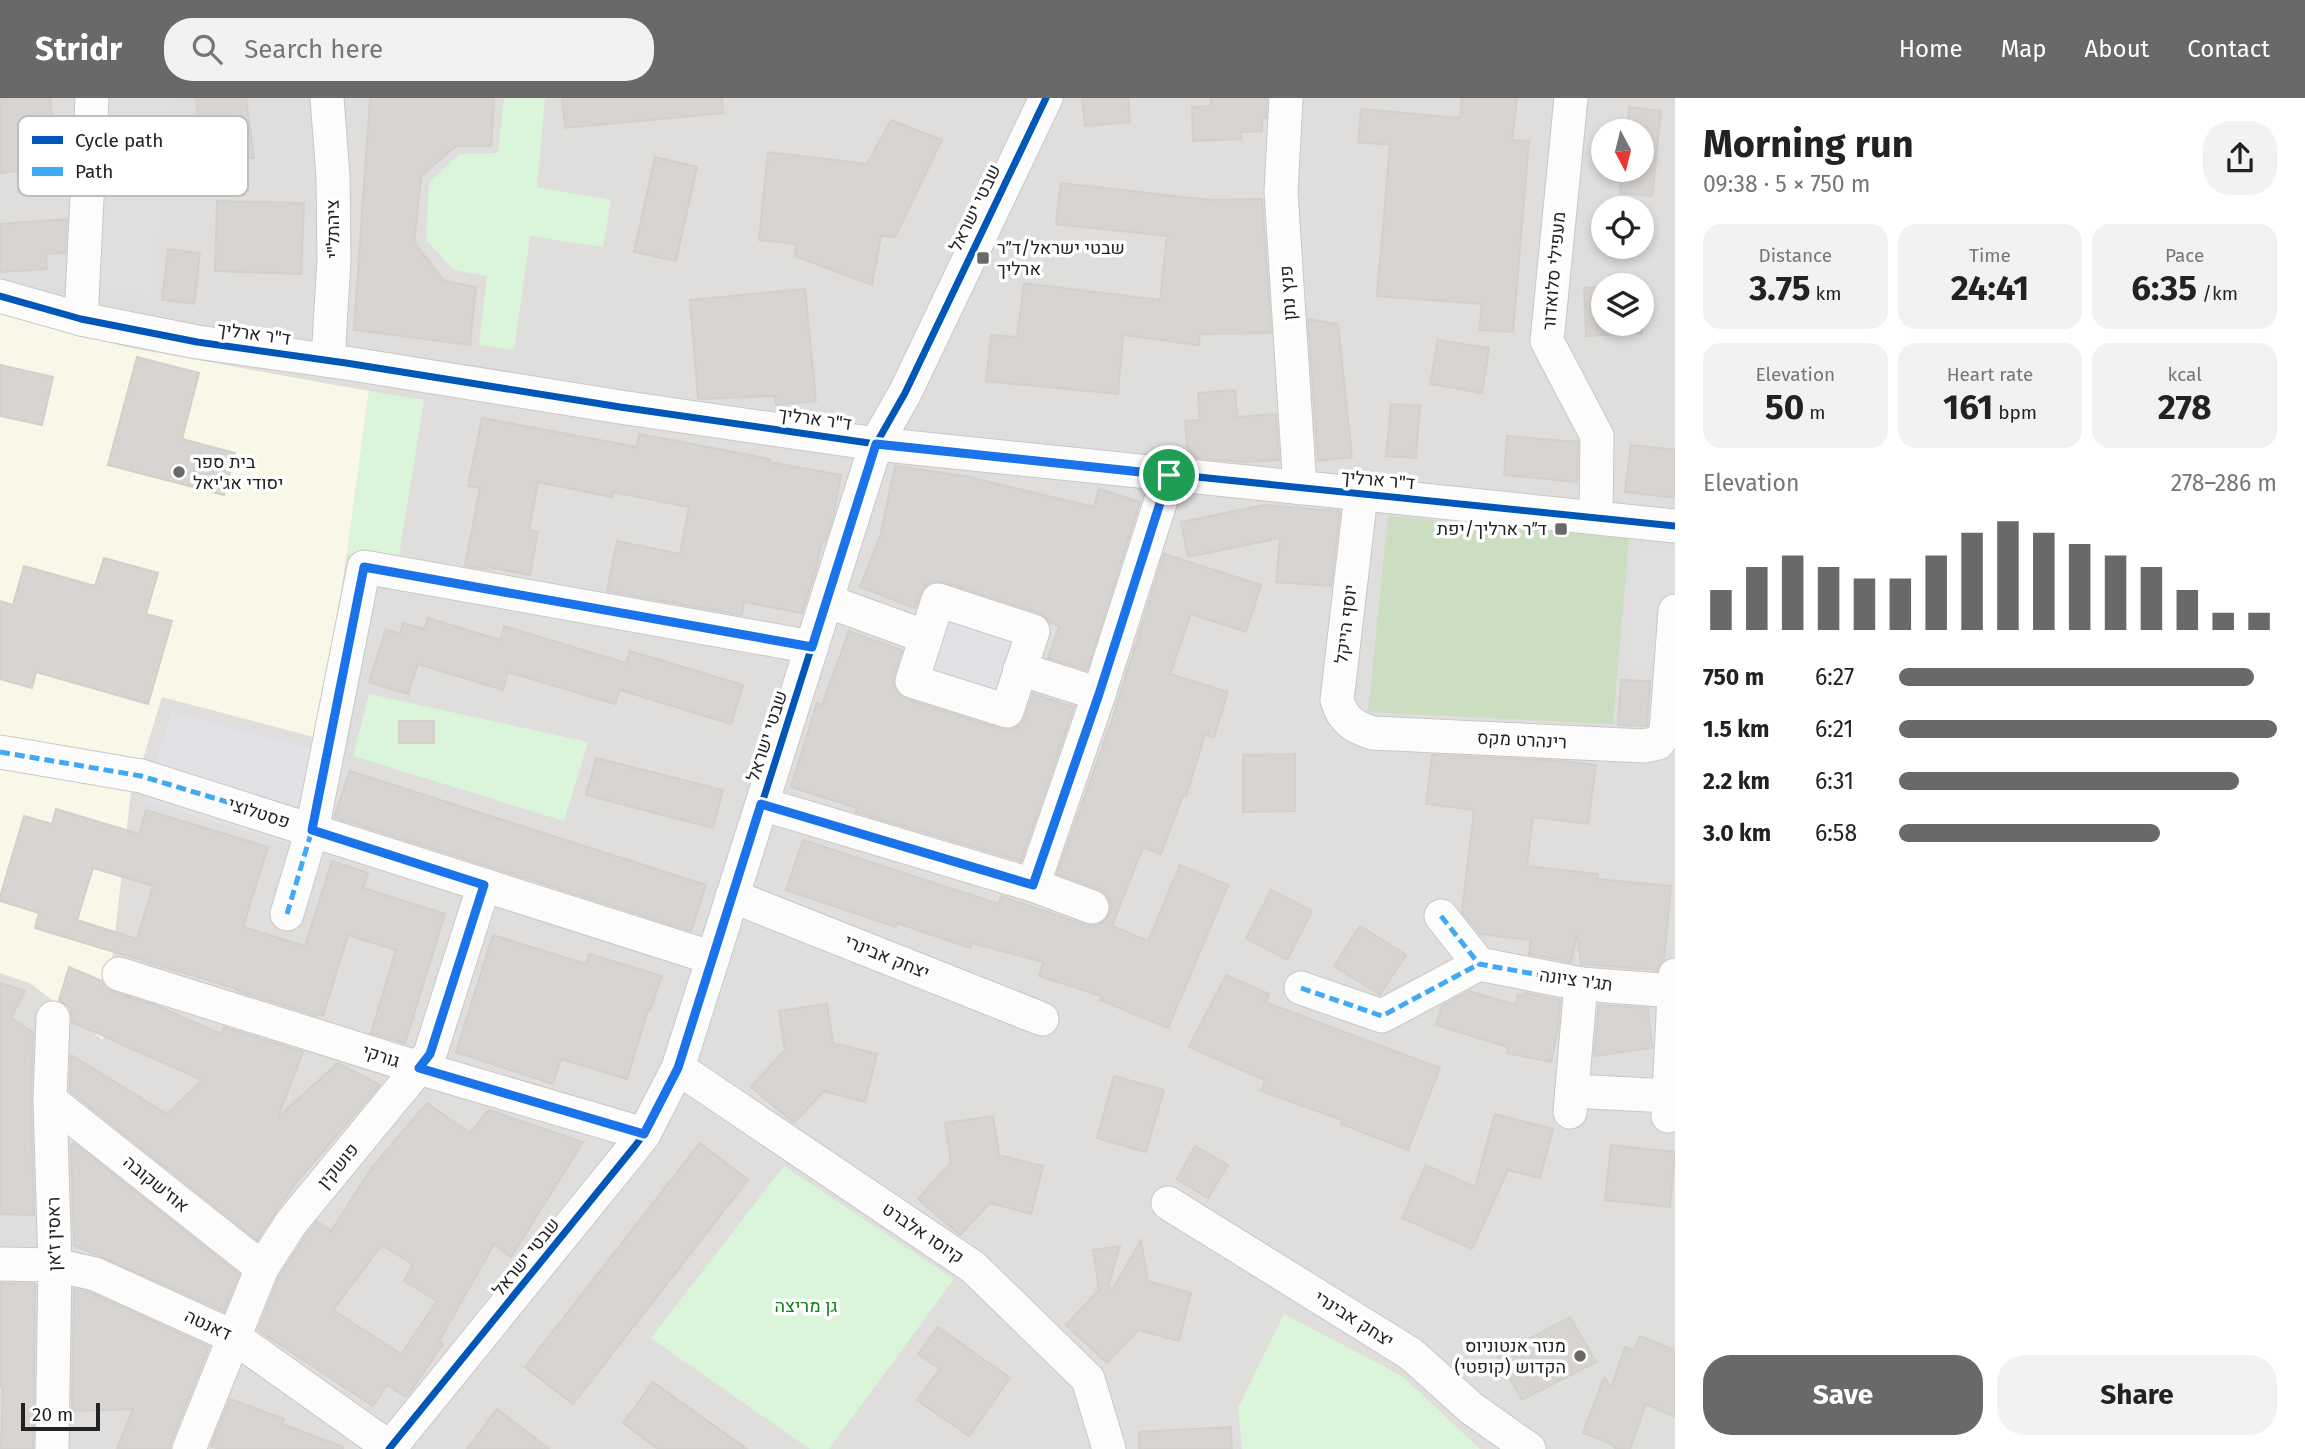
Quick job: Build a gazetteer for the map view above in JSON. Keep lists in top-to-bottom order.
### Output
{
  "streets": {
    "street": [
      "שבטי ישראל",
      "ציהתל\"י",
      "מעפילי סלואדור",
      "פנץ נתן",
      "ד\"ר ארליך",
      "יוסף הייקל",
      "רינהרט מקס",
      "פסטלוצי",
      "יצחק אבינרי",
      "תג'ר ציונה",
      "גורקי",
      "פושקין",
      "אוז'שקובה",
      "קיוסו אלברט",
      "ראסין ז'אן",
      "דאנטה"
    ]
  },
  "crossings": [
    ["שבטי ישראל", "ד\"ר ארליך"],
    ["שבטי ישראל", "פסטלוצי"],
    ["שבטי ישראל", "יצחק אבינרי"],
    ["שבטי ישראל", "גורקי"],
    ["שבטי ישראל", "קיוסו אלברט"],
    ["שבטי ישראל", "דאנטה"],
    ["ציהתל\"י", "ד\"ר ארליך"],
    ["מעפילי סלואדור", "ד\"ר ארליך"],
    ["פנץ נתן", "ד\"ר ארליך"],
    ["ד\"ר ארליך", "יוסף הייקל"],
    ["יוסף הייקל", "רינהרט מקס"],
    ["פסטלוצי", "פושקין"],
    ["גורקי", "פושקין"],
    ["פושקין", "אוז'שקובה"],
    ["פושקין", "דאנטה"],
    ["אוז'שקובה", "ראסין ז'אן"],
    ["ראסין ז'אן", "דאנטה"]
  ],
  "parks": ["גן מריצה"],
  "places": {
    "transit": ["שבטי ישראל/ד״ר ארליך", "ד״ר ארליך/יפת"],
    "other": ["בית ספר יסודי אג'יאל", "מנזר אנטוניוס הקדוש (קופטי)"]
  },
  "legend": ["Cycle path", "Path"],
  "scale_bar": "20 m",
  "north": "bottom",
  "page": {
    "header": "Stridr",
    "search": "Search here",
    "nav": [
      "Home",
      "Map",
      "About",
      "Contact"
    ],
    "heading": ["Morning run", "09:38 · 5 × 750 m"],
    "stats": [
      ["Distance", "3.75 km"],
      ["Time", "24:41"],
      ["Pace", "6:35 /km"],
      ["Elevation", "50 m"],
      ["Heart rate", "161 bpm"],
      ["kcal", "278"]
    ],
    "chart": ["Elevation", "278–286 m"],
    "list": [
      {
        "name": "750 m",
        "note": "6:27"
      },
      {
        "name": "1.5 km",
        "note": "6:21"
      },
      {
        "name": "2.2 km",
        "note": "6:31"
      },
      {
        "name": "3.0 km",
        "note": "6:58"
      }
    ],
    "buttons": ["Save", "Share"],
    "scale": "20 m"
  }
}
